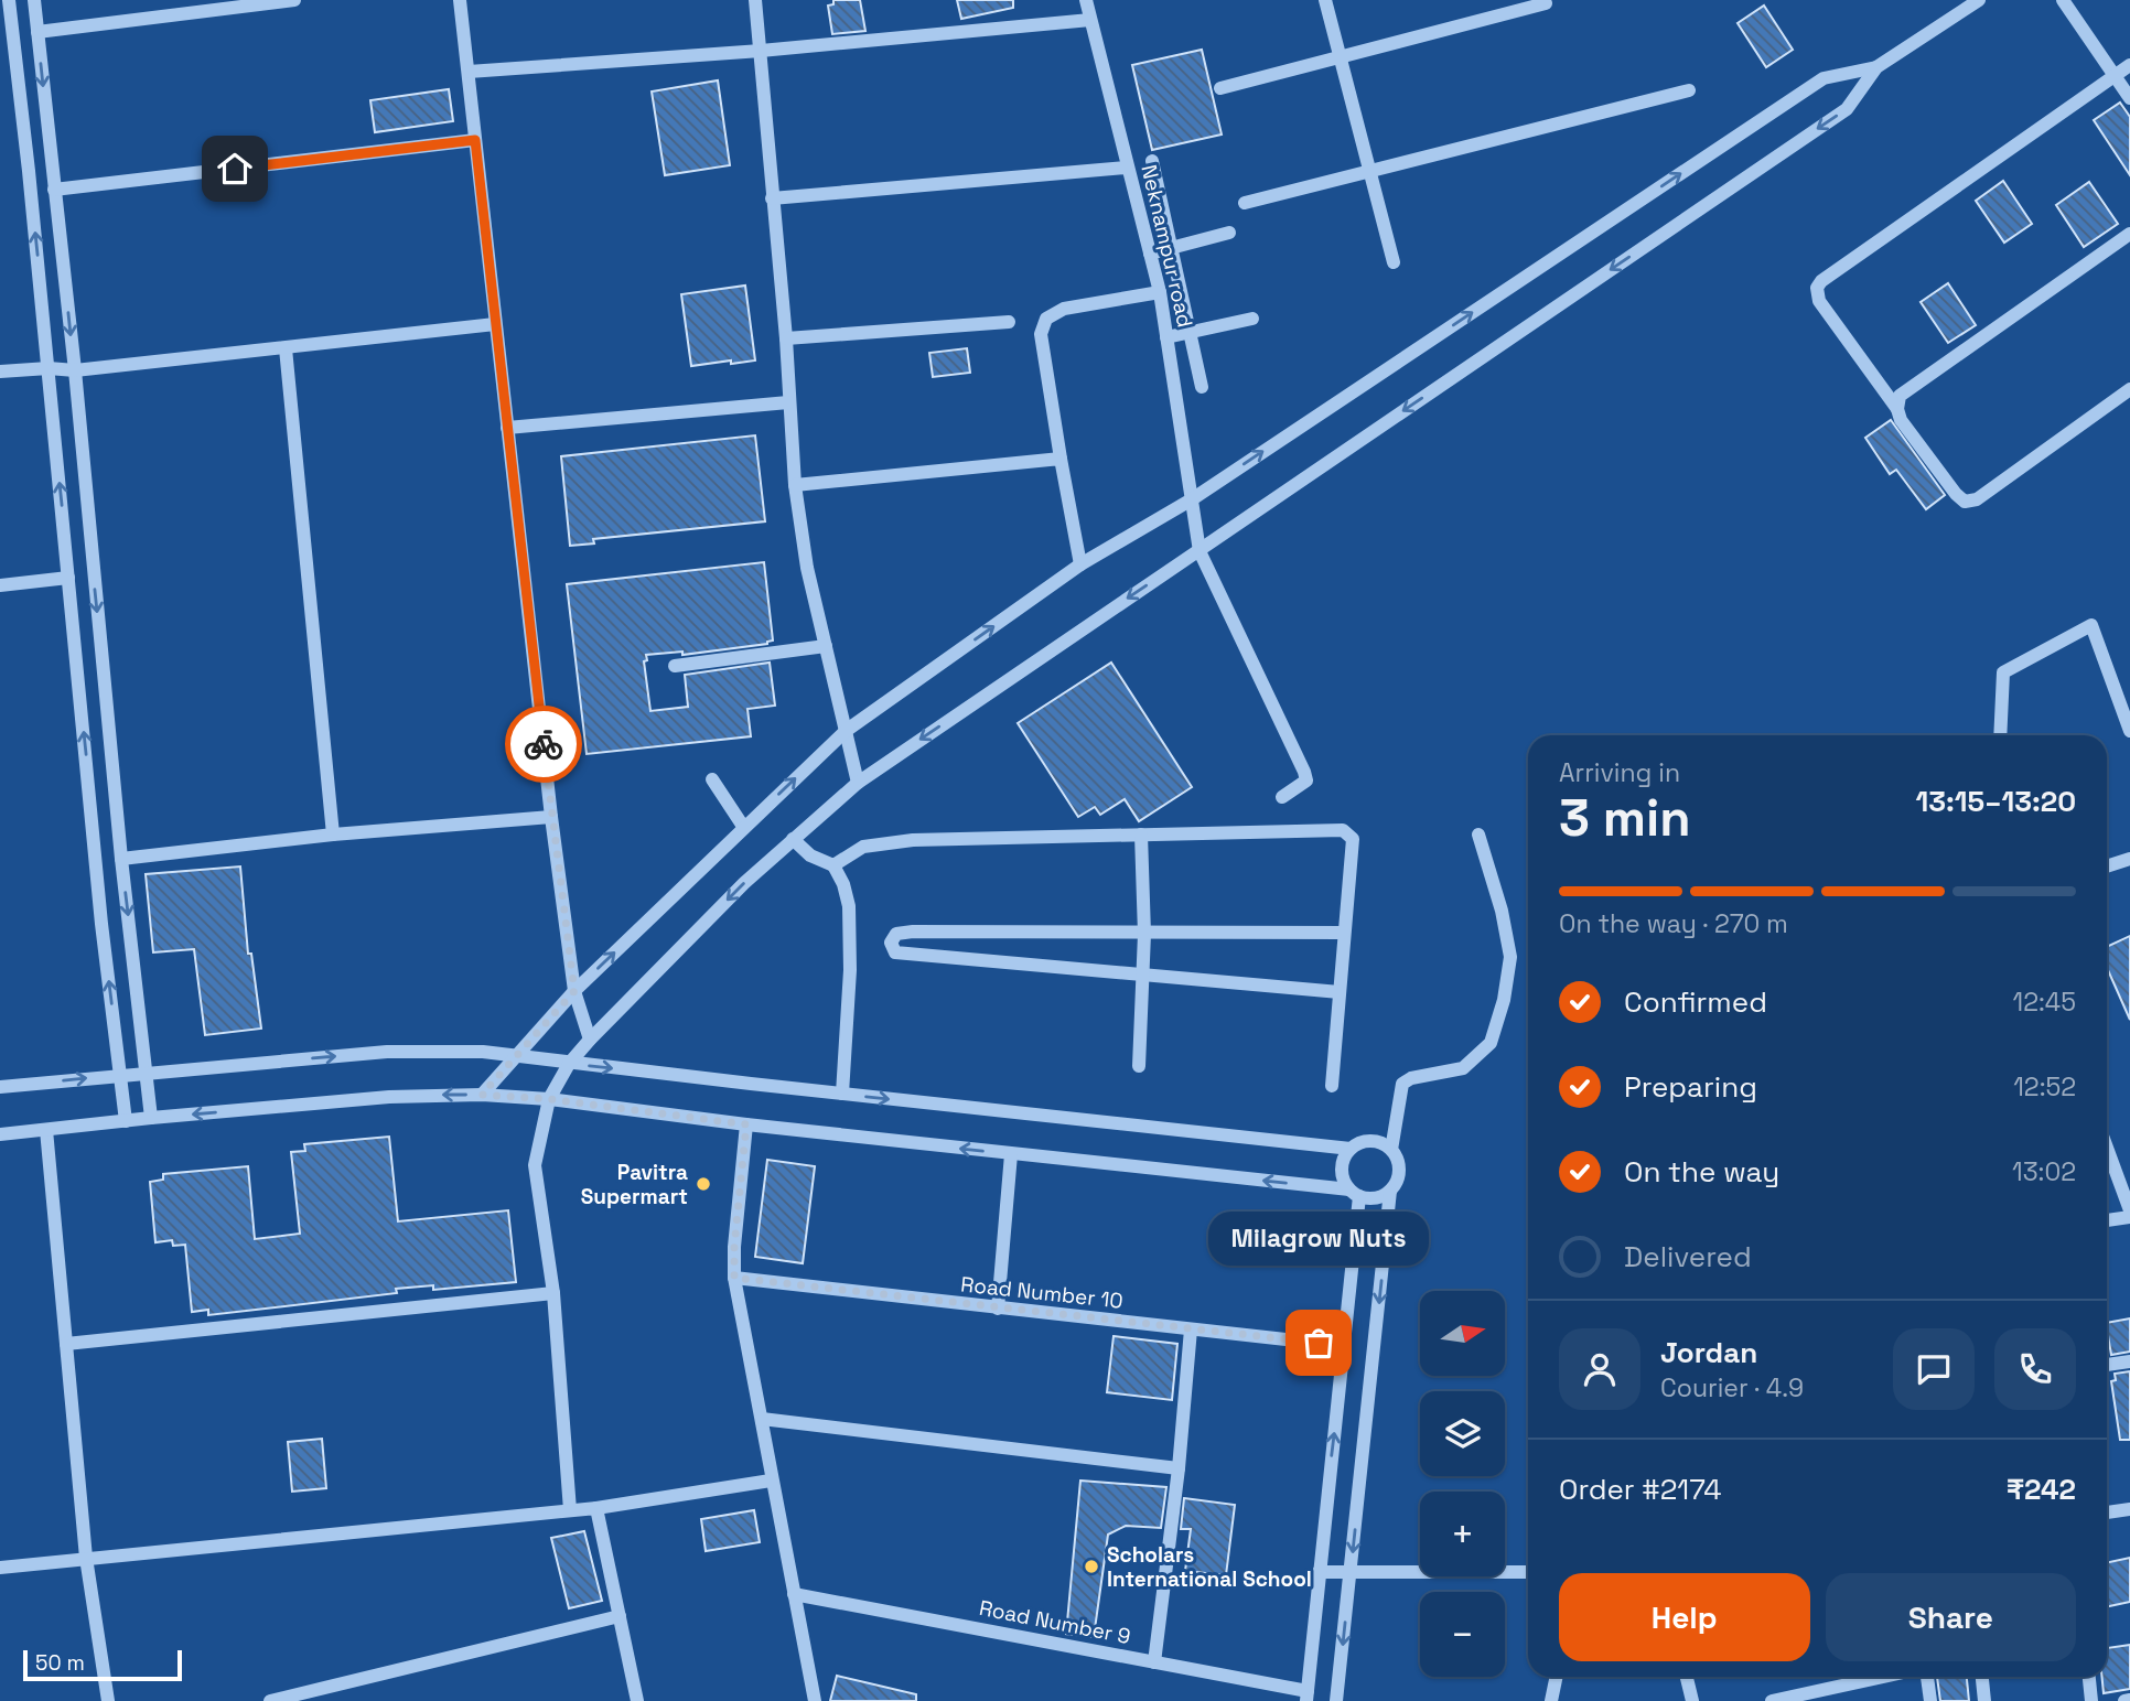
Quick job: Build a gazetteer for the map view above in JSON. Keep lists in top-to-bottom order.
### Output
{
  "streets": {
    "street": ["Neknampur road", "Road Number 10", "Road Number 9"]
  },
  "places": ["Pavitra Supermart", "Milagrow Nuts", "Scholars International School"],
  "scale_bar": "50 m",
  "north": "right",
  "page": {
    "heading": ["3 min", "Arriving in", "13:15–13:20"],
    "panel": [
      "Jordan",
      "Courier · 4.9",
      "Order #2174",
      "₹242"
    ],
    "bar": "On the way · 270 m",
    "list": [
      ["Confirmed", "12:45"],
      ["Preparing", "12:52"],
      ["On the way", "13:02"],
      "Delivered"
    ],
    "bubble": "Milagrow Nuts",
    "map_buttons": ["+", "−"],
    "buttons": ["Help", "Share"],
    "scale": "50 m"
  }
}
